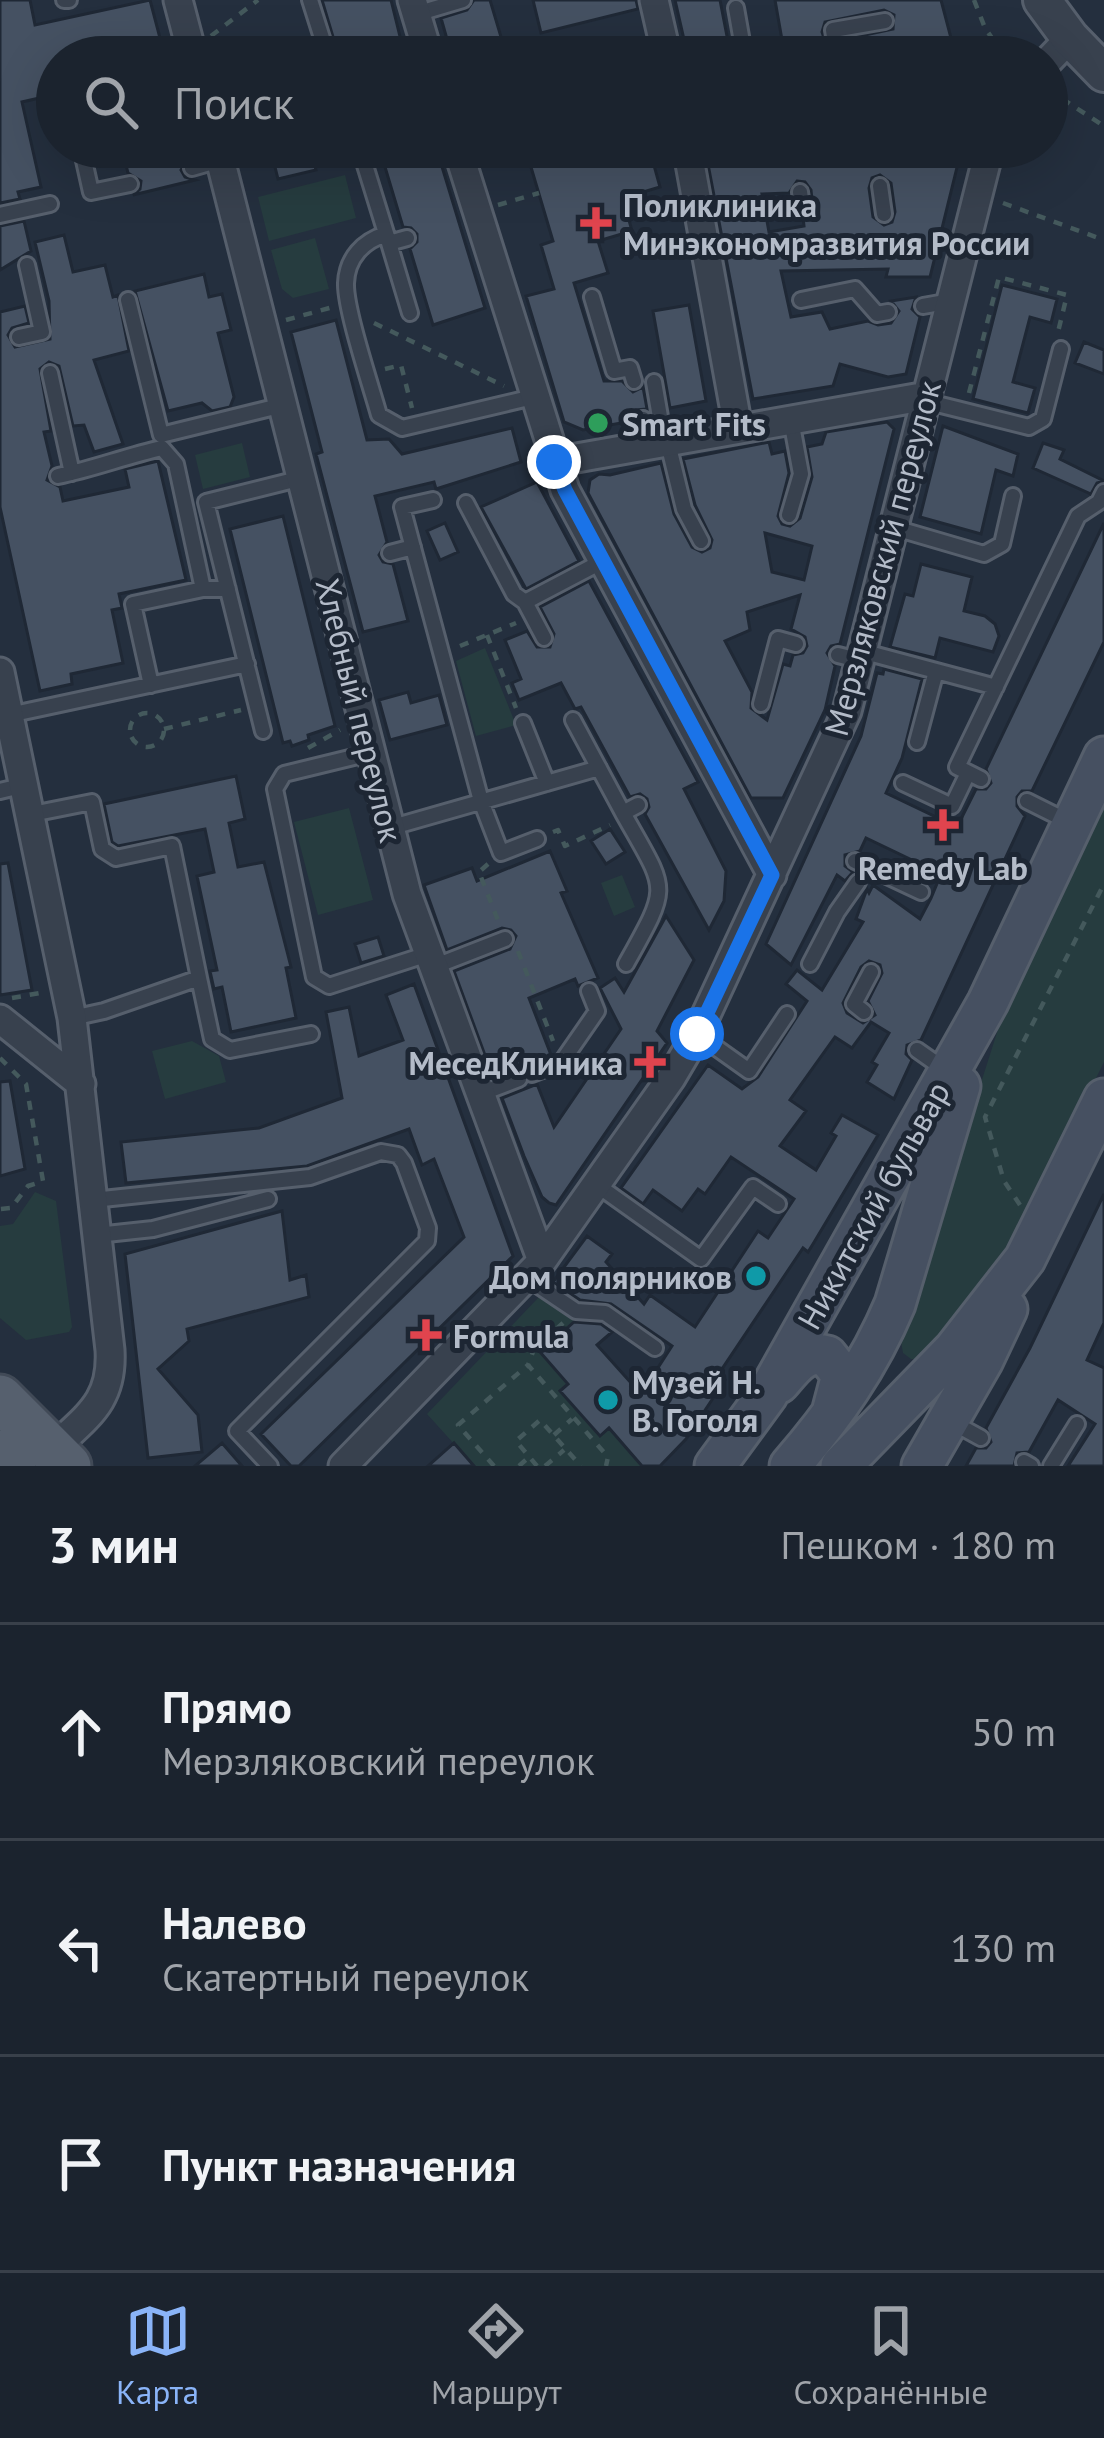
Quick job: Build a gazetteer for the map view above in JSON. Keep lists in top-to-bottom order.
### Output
{
  "streets": {
    "main road": ["Никитский бульвар"],
    "street": ["Мерзляковский переулок", "Хлебный переулок"]
  },
  "crossings": [
    ["Мерзляковский переулок", "Хлебный переулок"]
  ],
  "places": {
    "health": [
      "Поликлиника Минэкономразвития России",
      "Remedy Lab",
      "МеседКлиника",
      "Formula"
    ],
    "other": ["Smart Fits", "Дом полярников", "Музей Н. В. Гоголя"]
  },
  "page": {
    "search": "Поиск",
    "heading": ["3 мин", "Пешком · 180 m"],
    "list": [
      ["Прямо", "Мерзляковский переулок", "50 m"],
      ["Налево", "Скатертный переулок", "130 m"],
      "Пункт назначения"
    ],
    "nav": ["Карта", "Маршрут", "Сохранённые"]
  }
}
